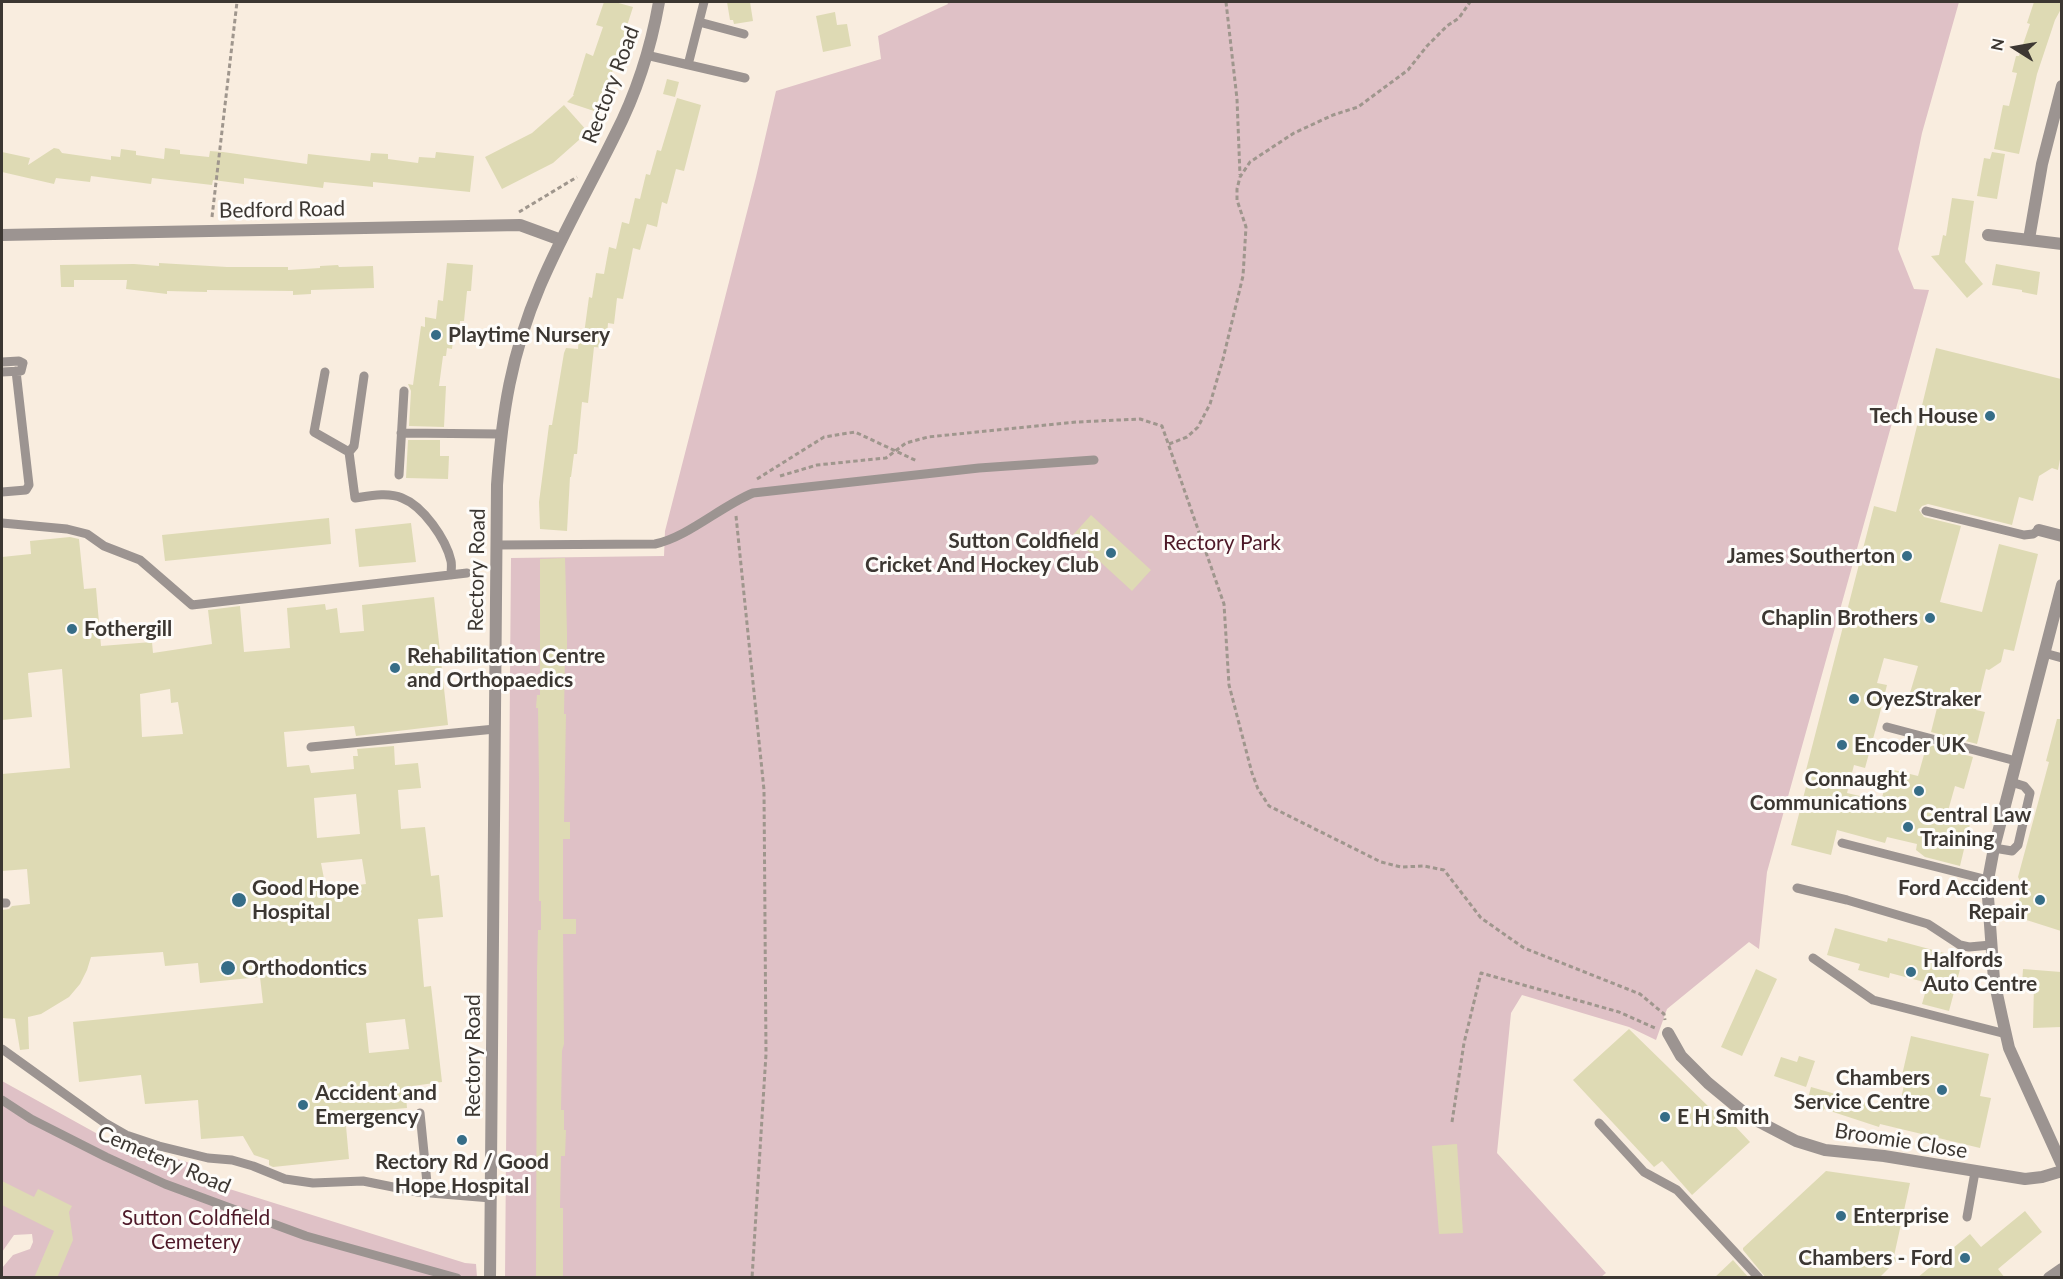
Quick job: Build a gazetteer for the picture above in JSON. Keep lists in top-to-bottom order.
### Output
{
  "streets": {
    "street": ["Rectory Road", "Bedford Road", "Broomie Close"],
    "lane": ["Cemetery Road"]
  },
  "crossings": [
    ["Rectory Road", "Bedford Road"]
  ],
  "parks": ["Rectory Park", "Sutton Coldfield Cemetery"],
  "places": [
    "Playtime Nursery",
    "Tech House",
    "Sutton Coldfield Cricket And Hockey Club",
    "James Southerton",
    "Chaplin Brothers",
    "Fothergill",
    "Rehabilitation Centre and Orthopaedics",
    "OyezStraker",
    "Encoder UK",
    "Connaught Communications",
    "Central Law Training",
    "Good Hope Hospital",
    "Ford Accident Repair",
    "Orthodontics",
    "Halfords Auto Centre",
    "Chambers Service Centre",
    "Accident and Emergency",
    "E H Smith",
    "Rectory Rd / Good Hope Hospital",
    "Enterprise",
    "Chambers - Ford"
  ],
  "north": "left"
}
